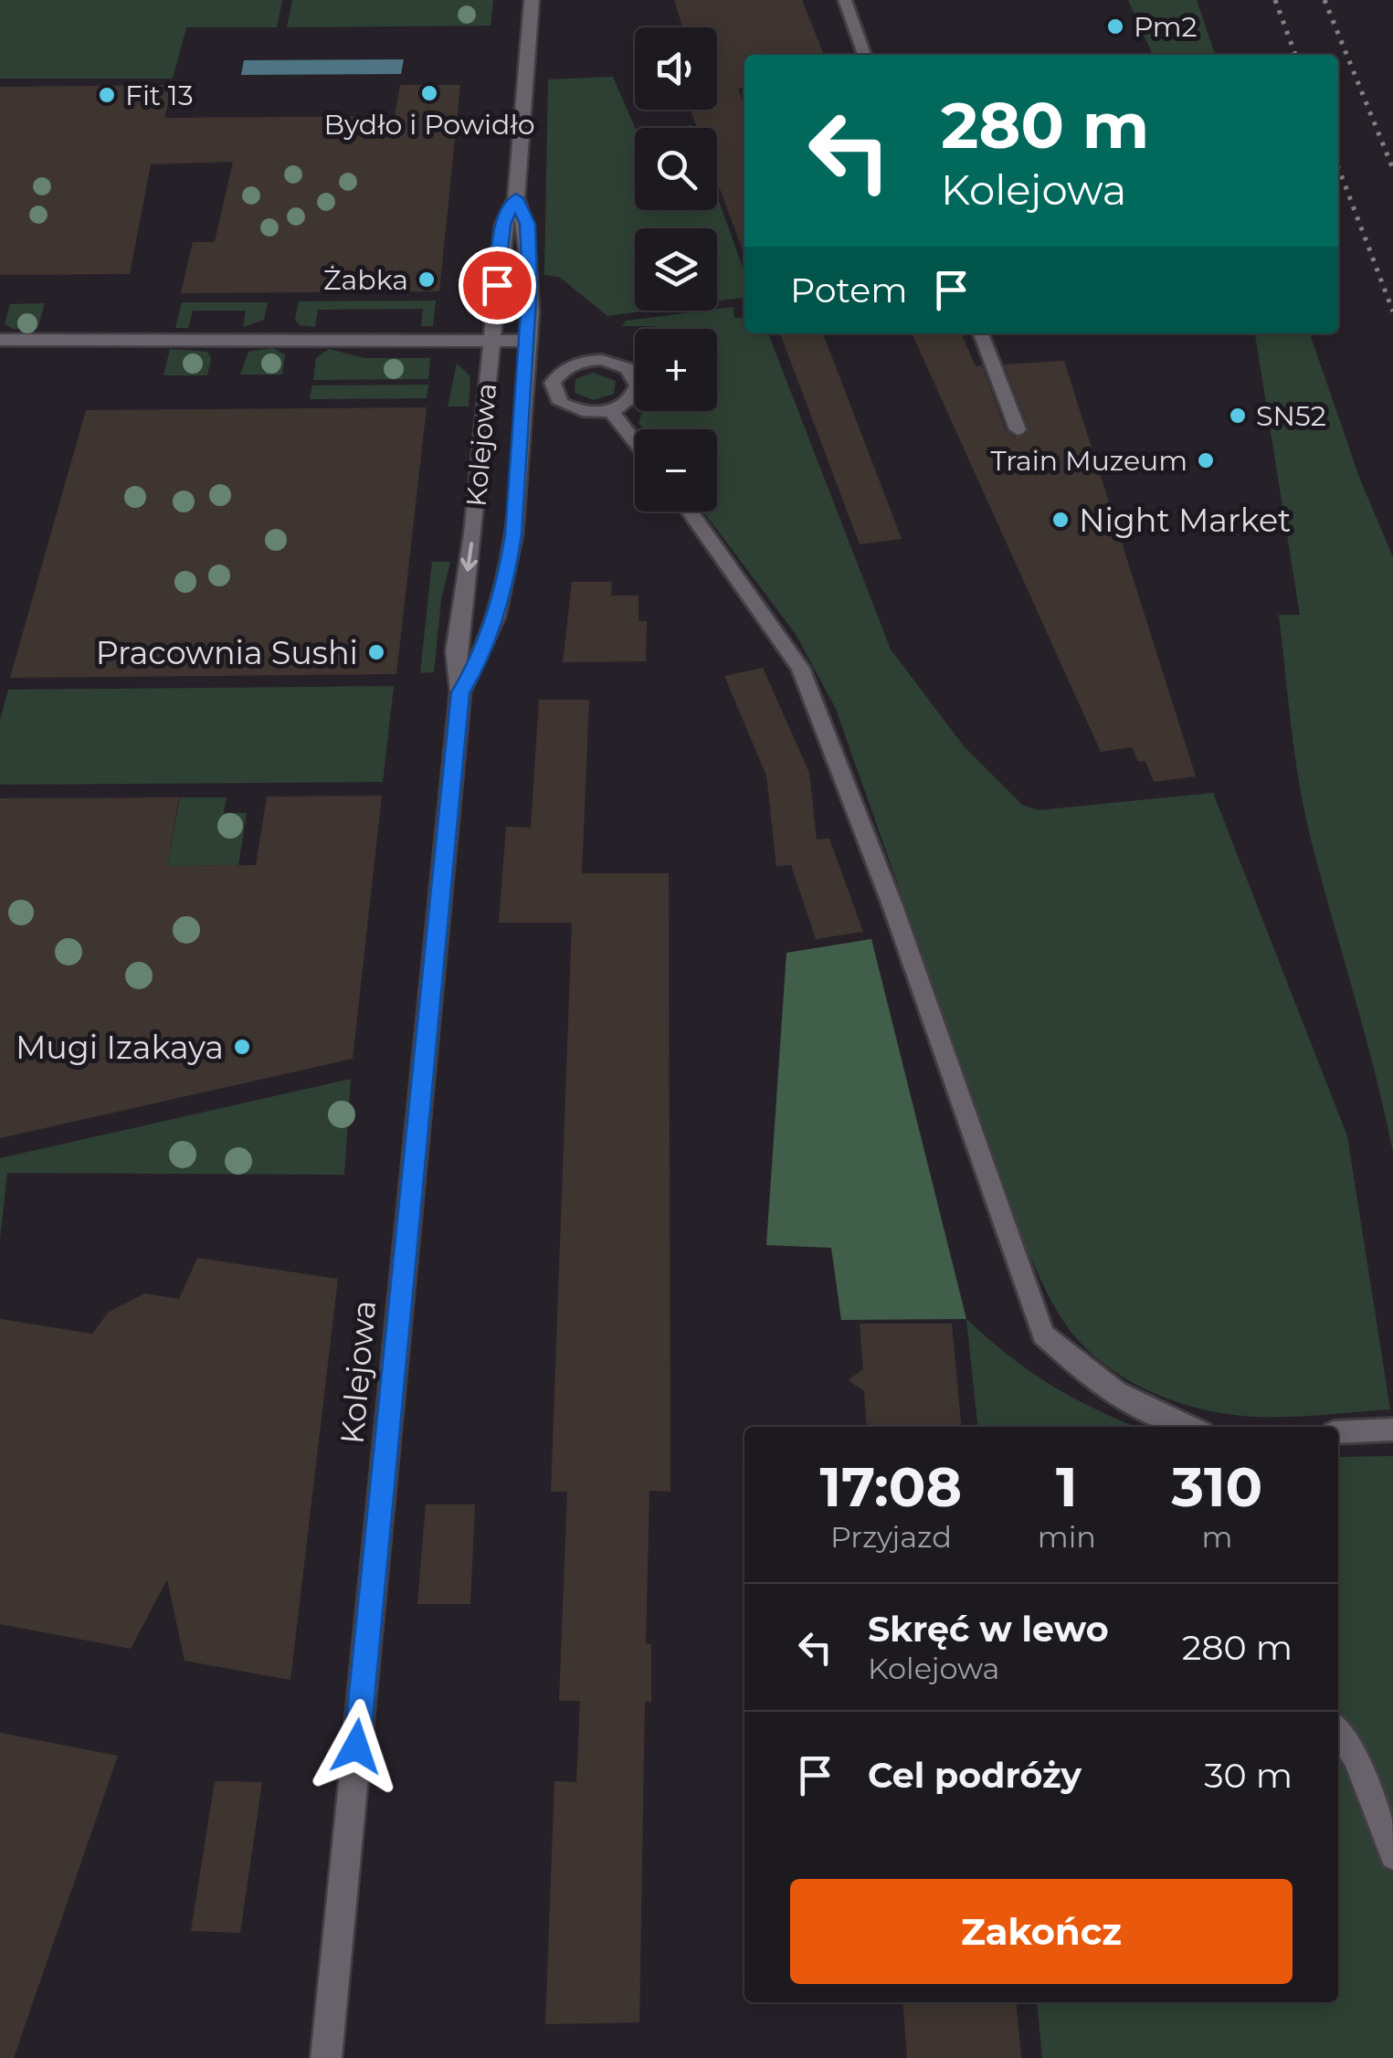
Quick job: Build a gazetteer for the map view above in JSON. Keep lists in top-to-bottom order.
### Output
{
  "streets": {
    "street": ["Kolejowa"]
  },
  "places": [
    "Pm2",
    "Bydło i Powidło",
    "Fit 13",
    "Żabka",
    "SN52",
    "Train Muzeum",
    "Night Market",
    "Pracownia Sushi",
    "Mugi Izakaya"
  ],
  "page": {
    "map_buttons": ["+", "−"],
    "turn": ["280 m", "Kolejowa"],
    "then": "Potem",
    "eta": [
      "17:08",
      "Przyjazd",
      "1",
      "min",
      "310",
      "m"
    ],
    "list": [
      {
        "name": "Skręć w lewo",
        "note": "Kolejowa",
        "value": "280 m"
      },
      {
        "name": "Cel podróży",
        "value": "30 m"
      }
    ],
    "buttons": "Zakończ"
  }
}
